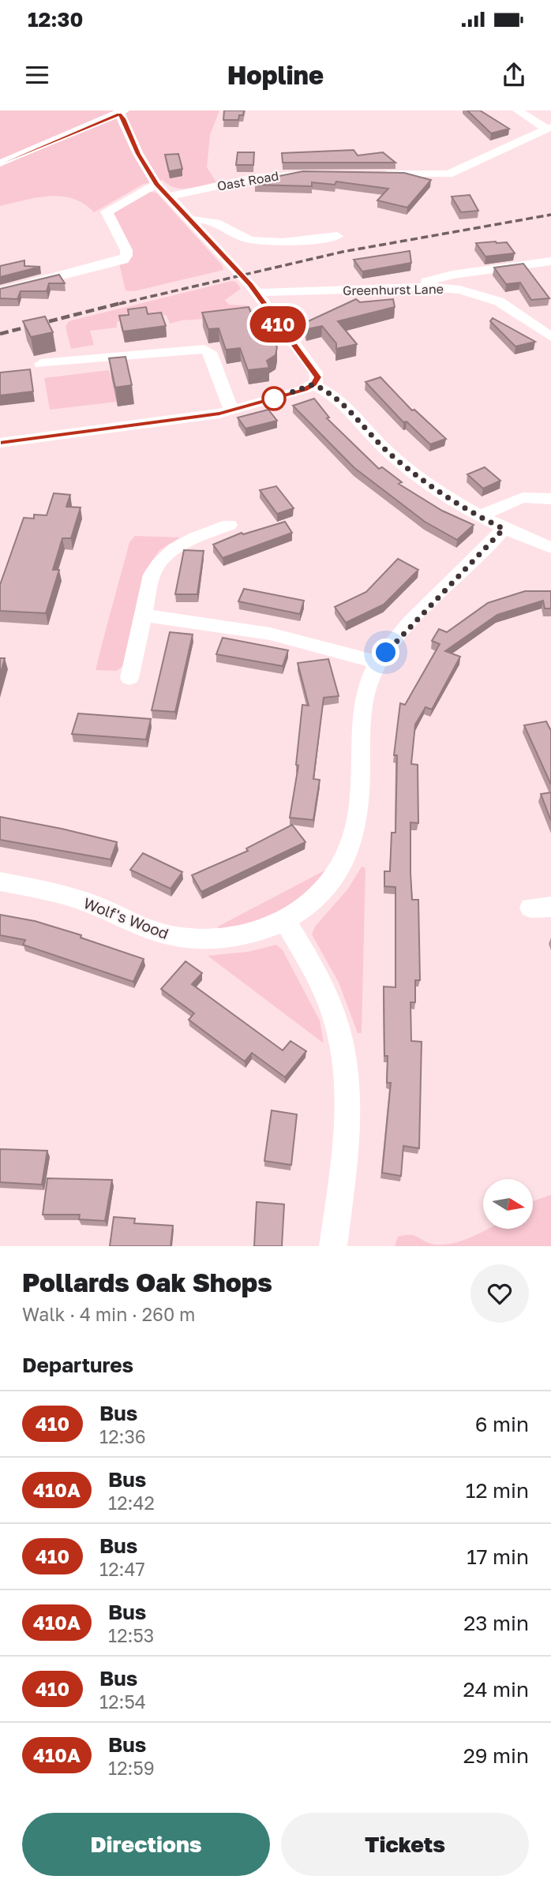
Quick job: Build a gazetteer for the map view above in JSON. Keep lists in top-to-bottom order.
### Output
{
  "streets": {
    "street": ["Oast Road", "Greenhurst Lane", "Wolf's Wood"]
  },
  "lines": ["bus line 410"],
  "north": "right",
  "page": {
    "status": "12:30",
    "header": "Hopline",
    "on_map": "410",
    "heading": [
      ["Pollards Oak Shops", "Walk · 4 min · 260 m"],
      "Departures"
    ],
    "list": [
      {
        "mark": "410",
        "name": "Bus",
        "note": "12:36",
        "value": "6 min"
      },
      {
        "mark": "410A",
        "name": "Bus",
        "note": "12:42",
        "value": "12 min"
      },
      {
        "mark": "410",
        "name": "Bus",
        "note": "12:47",
        "value": "17 min"
      },
      {
        "mark": "410A",
        "name": "Bus",
        "note": "12:53",
        "value": "23 min"
      },
      {
        "mark": "410",
        "name": "Bus",
        "note": "12:54",
        "value": "24 min"
      },
      {
        "mark": "410A",
        "name": "Bus",
        "note": "12:59",
        "value": "29 min"
      }
    ],
    "buttons": ["Directions", "Tickets"]
  }
}
